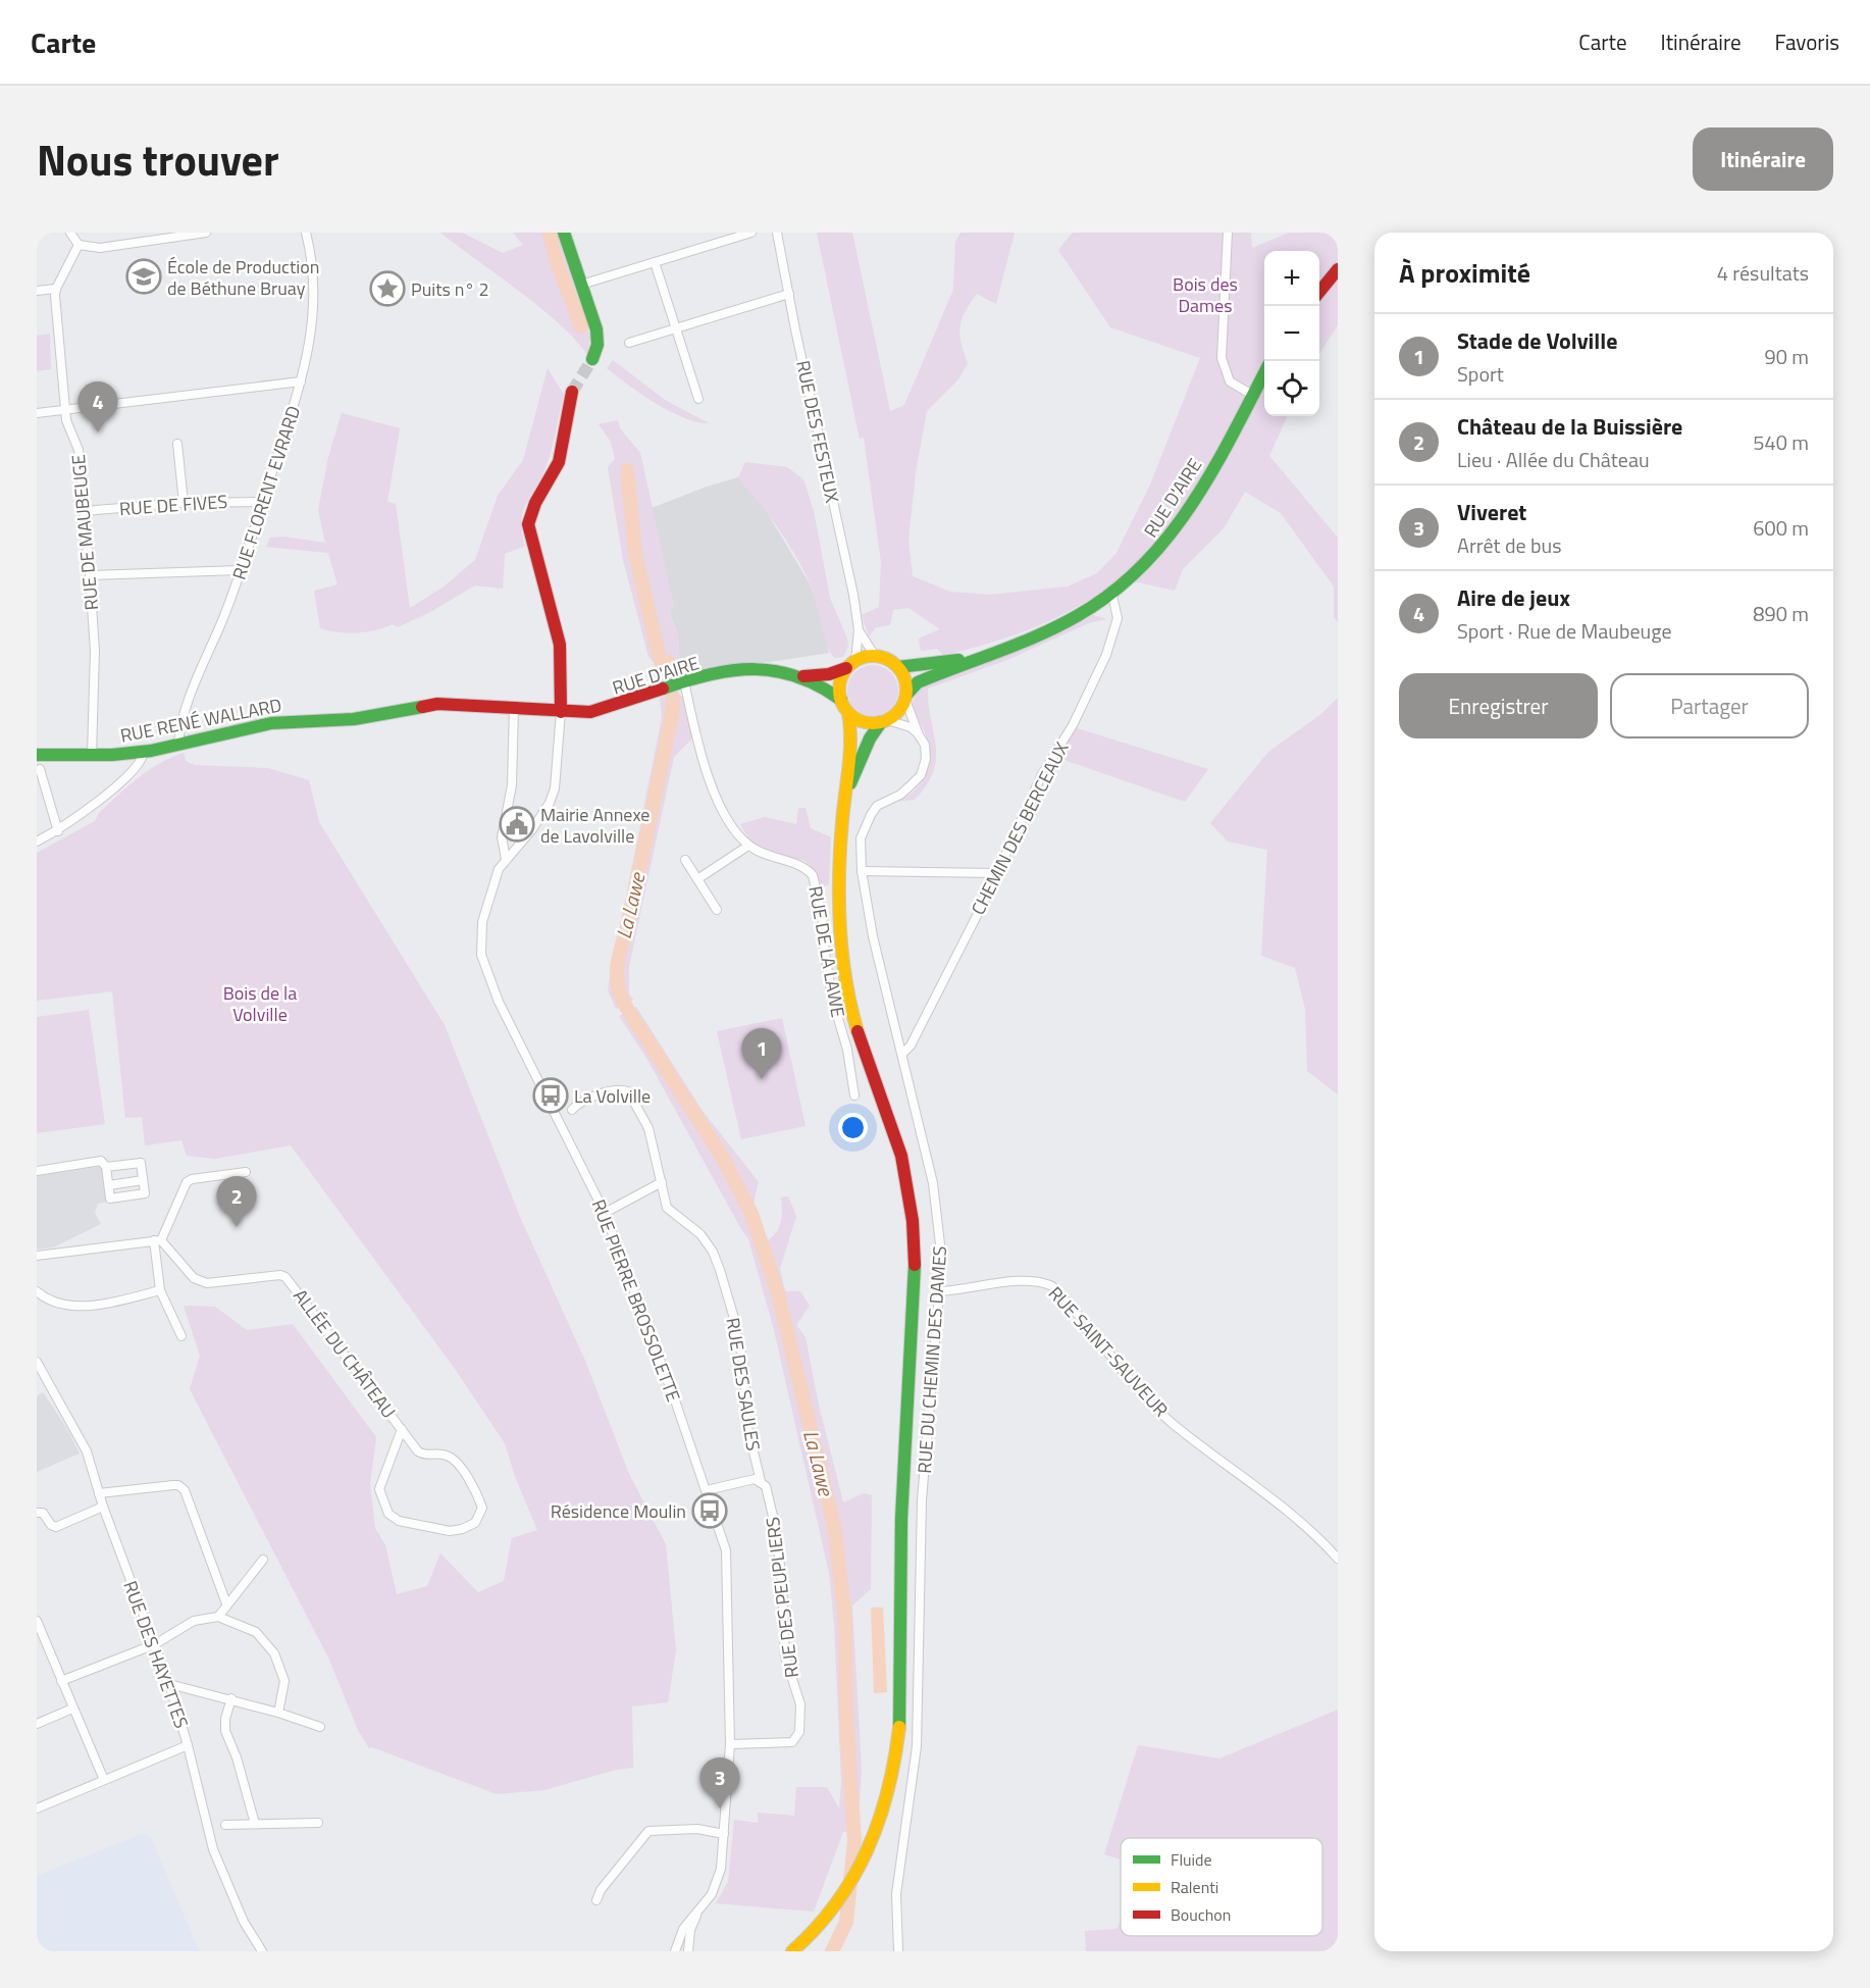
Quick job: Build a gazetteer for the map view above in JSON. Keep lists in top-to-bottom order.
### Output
{
  "streets": {
    "main road": ["RUE D'AIRE", "RUE RENÉ WALLARD"],
    "street": [
      "RUE DES FESTEUX",
      "RUE FLORENT EVRARD",
      "RUE DE FIVES",
      "RUE DE MAUBEUGE",
      "CHEMIN DES BERCEAUX",
      "RUE DE LA LAWE",
      "RUE PIERRE BROSSOLETTE",
      "RUE SAINT-SAUVEUR",
      "ALLÉE DU CHÂTEAU",
      "RUE DU CHEMIN DES DAMES",
      "RUE DES SAULES",
      "RUE DES PEUPLIERS",
      "RUE DES HAYETTES"
    ]
  },
  "crossings": [
    ["RUE DES FESTEUX", "RUE D'AIRE"],
    ["RUE DES FESTEUX", "RUE DU CHEMIN DES DAMES"],
    ["RUE FLORENT EVRARD", "RUE DE FIVES"],
    ["RUE FLORENT EVRARD", "RUE RENÉ WALLARD"],
    ["RUE D'AIRE", "RUE RENÉ WALLARD"],
    ["RUE D'AIRE", "CHEMIN DES BERCEAUX"],
    ["RUE D'AIRE", "RUE DE LA LAWE"],
    ["RUE D'AIRE", "RUE DU CHEMIN DES DAMES"],
    ["RUE DE FIVES", "RUE DE MAUBEUGE"],
    ["RUE DE MAUBEUGE", "RUE RENÉ WALLARD"],
    ["CHEMIN DES BERCEAUX", "RUE DU CHEMIN DES DAMES"],
    ["RUE PIERRE BROSSOLETTE", "RUE DES PEUPLIERS"],
    ["RUE SAINT-SAUVEUR", "RUE DU CHEMIN DES DAMES"],
    ["RUE DES SAULES", "RUE DES PEUPLIERS"]
  ],
  "water": ["La Lawe"],
  "parks": ["Bois des Dames", "Bois de la Volville"],
  "places": {
    "school or university": ["École de Production de Béthune Bruay"],
    "place": ["Puits n° 2"],
    "public building": ["Mairie Annexe de Lavolville"],
    "bus stop": ["La Volville", "Résidence Moulin"]
  },
  "legend": ["Fluide", "Ralenti", "Bouchon"],
  "page": {
    "header": "Carte",
    "nav": ["Carte", "Itinéraire", "Favoris"],
    "title": "Nous trouver",
    "buttons": [
      "Itinéraire",
      ["Enregistrer", "Partager"]
    ],
    "heading": ["À proximité", "4 résultats"],
    "map_buttons": ["+", "−"],
    "list": [
      {
        "mark": "1",
        "name": "Stade de Volville",
        "note": "Sport",
        "value": "90 m"
      },
      {
        "mark": "2",
        "name": "Château de la Buissière",
        "note": "Lieu · Allée du Château",
        "value": "540 m"
      },
      {
        "mark": "3",
        "name": "Viveret",
        "note": "Arrêt de bus",
        "value": "600 m"
      },
      {
        "mark": "4",
        "name": "Aire de jeux",
        "note": "Sport · Rue de Maubeuge",
        "value": "890 m"
      }
    ],
    "pins": [
      "4",
      "1",
      "2",
      "3"
    ]
  }
}
